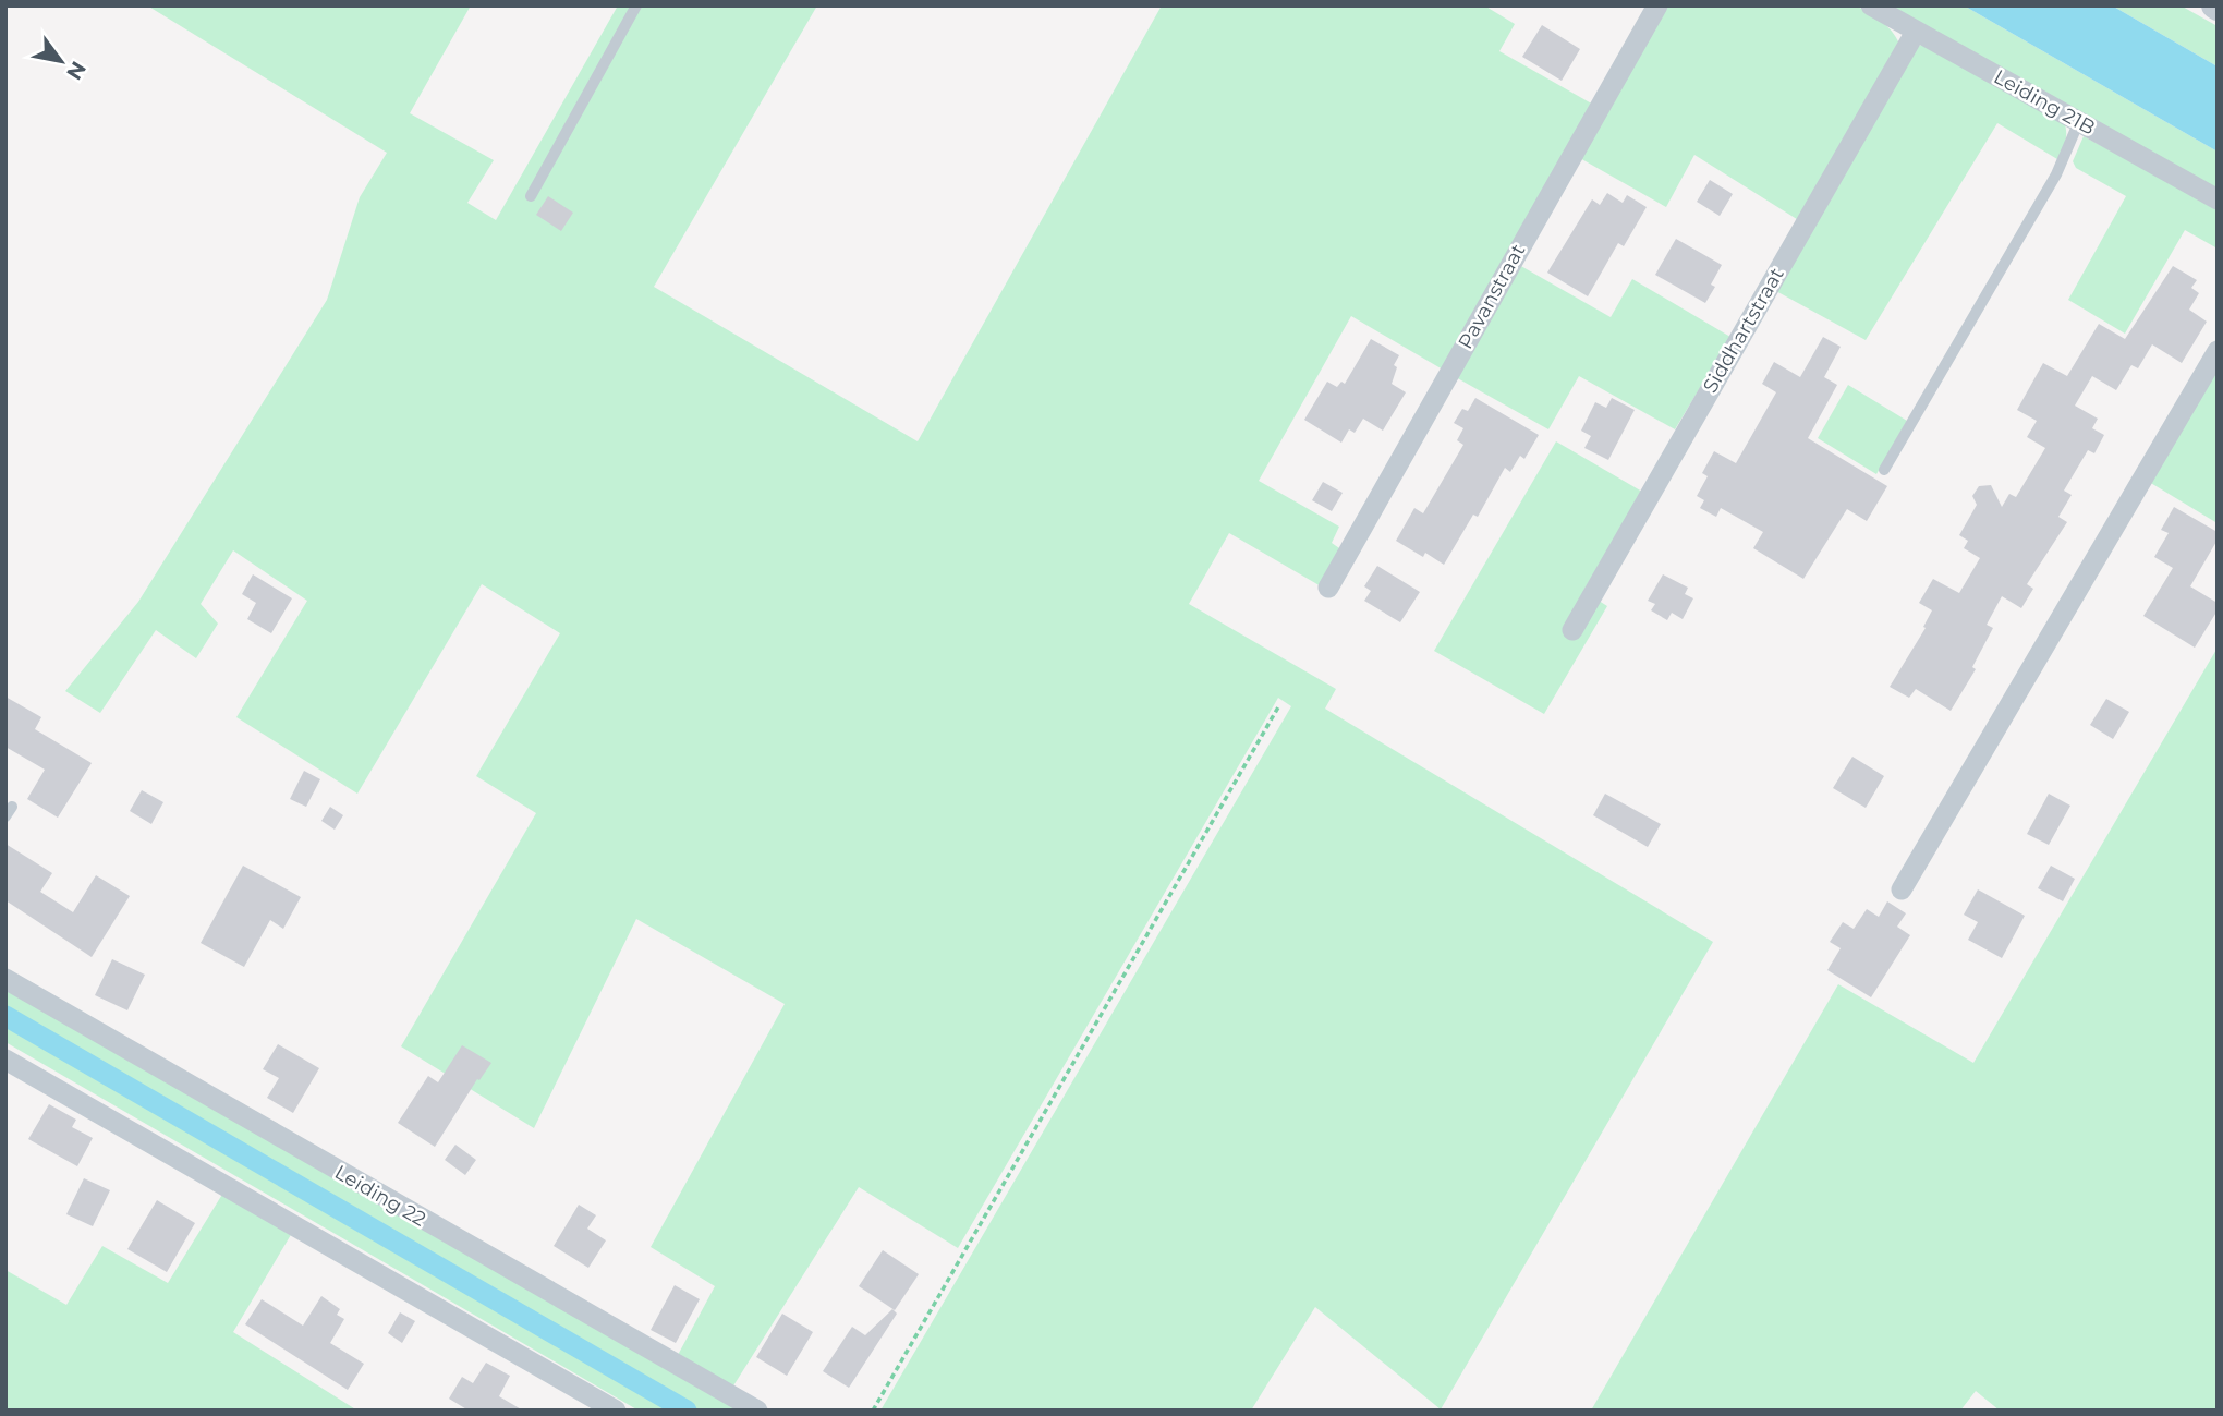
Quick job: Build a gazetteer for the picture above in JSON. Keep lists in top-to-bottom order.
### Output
{
  "streets": {
    "street": [
      "Leiding 21B",
      "Pavanstraat",
      "Siddhartstraat",
      "Leiding 22"
    ]
  },
  "crossings": [
    ["Leiding 21B", "Siddhartstraat"]
  ],
  "north": "bottom right"
}
